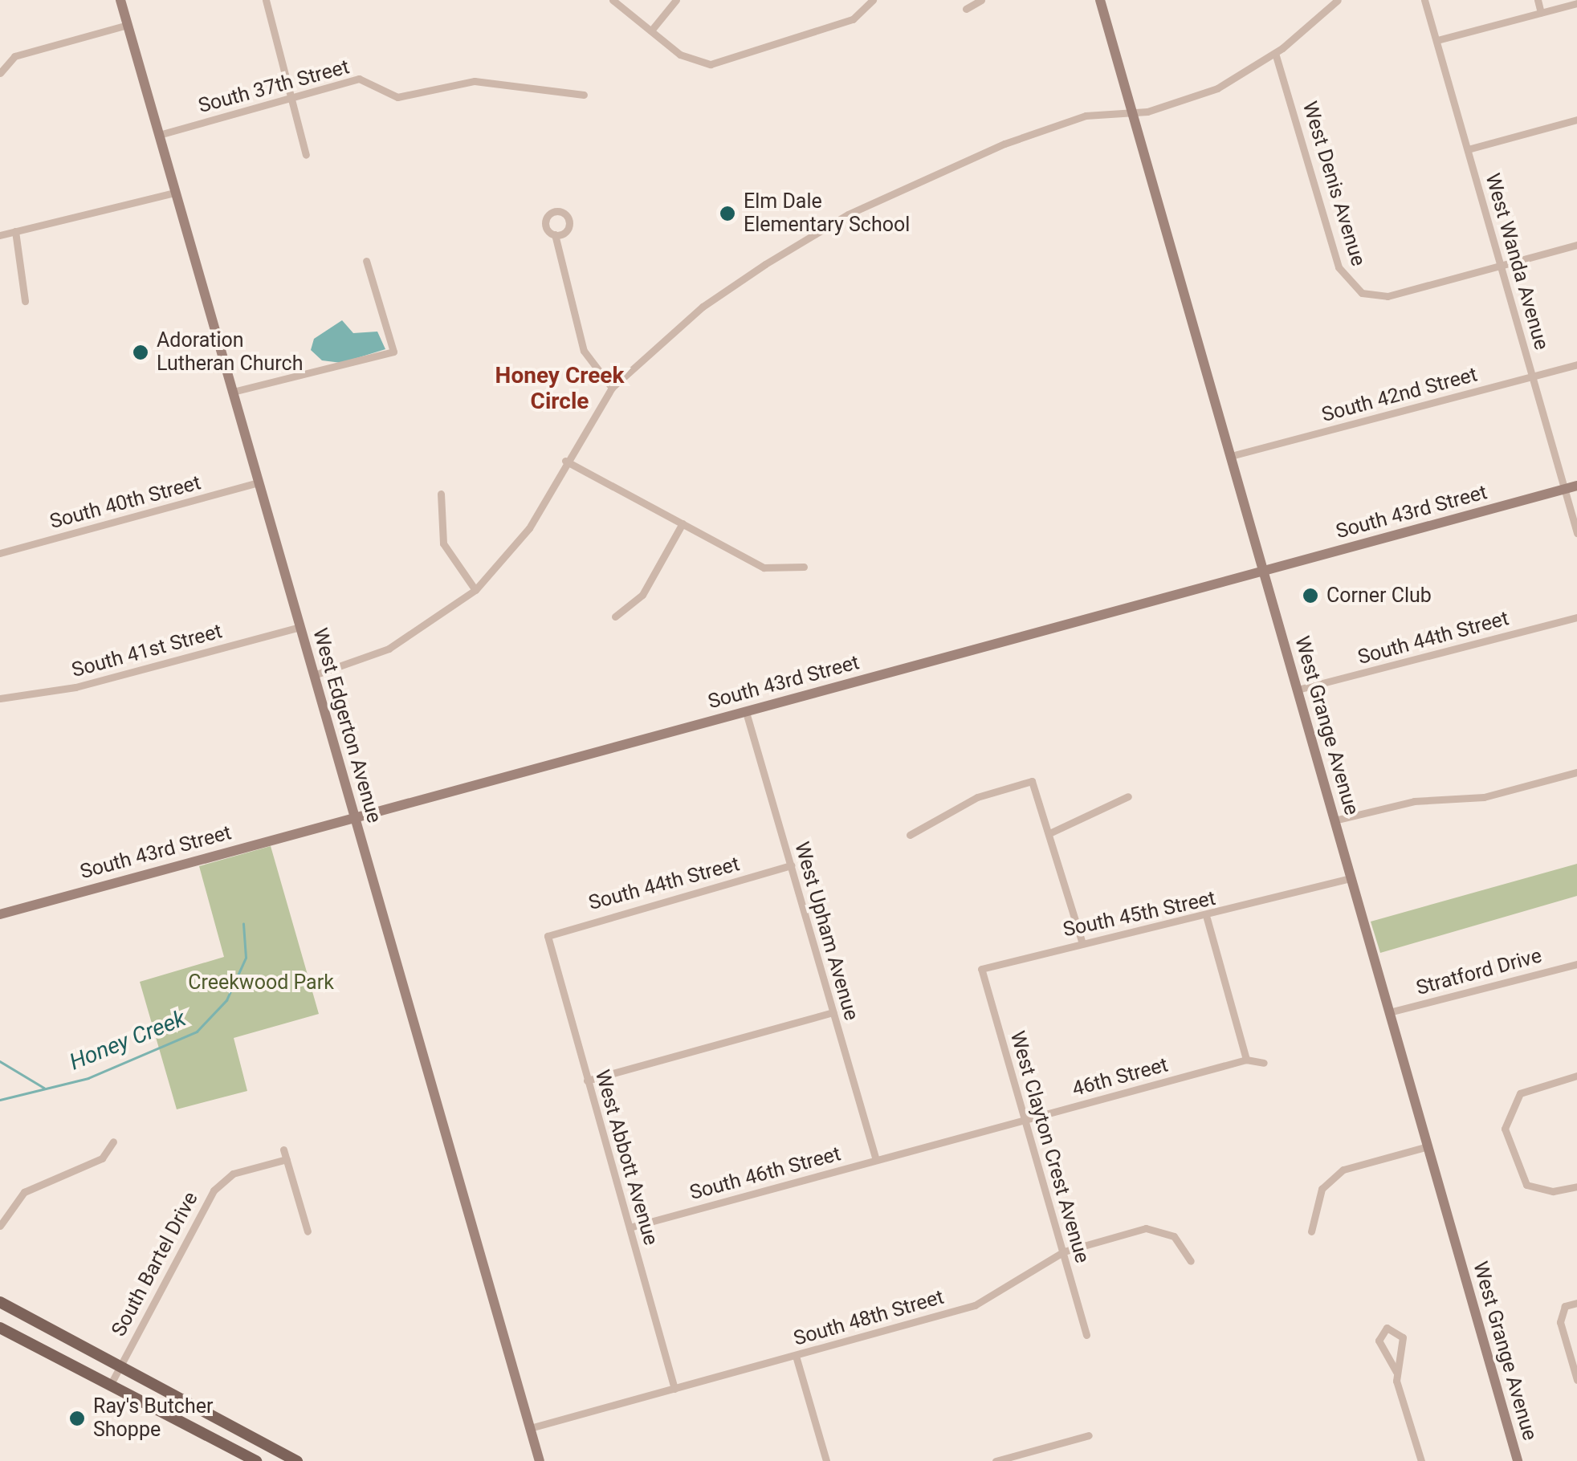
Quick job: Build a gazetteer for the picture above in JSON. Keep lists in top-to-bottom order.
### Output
{
  "streets": {
    "street": [
      "South 37th Street",
      "West Denis Avenue",
      "West Wanda Avenue",
      "South 42nd Street",
      "South 40th Street",
      "South 43rd Street",
      "South 44th Street",
      "South 41st Street",
      "West Edgerton Avenue",
      "West Grange Avenue",
      "South 45th Street",
      "West Upham Avenue",
      "Stratford Drive",
      "46th Street",
      "West Clayton Crest Avenue",
      "West Abbott Avenue",
      "South 46th Street",
      "South Bartel Drive",
      "South 48th Street"
    ]
  },
  "crossings": [
    ["South 37th Street", "West Edgerton Avenue"],
    ["West Denis Avenue", "West Wanda Avenue"],
    ["West Wanda Avenue", "South 42nd Street"],
    ["West Wanda Avenue", "South 43rd Street"],
    ["South 42nd Street", "West Grange Avenue"],
    ["South 40th Street", "West Edgerton Avenue"],
    ["South 43rd Street", "West Edgerton Avenue"],
    ["South 43rd Street", "West Grange Avenue"],
    ["South 43rd Street", "West Upham Avenue"],
    ["South 44th Street", "West Grange Avenue"],
    ["South 44th Street", "West Upham Avenue"],
    ["South 44th Street", "West Abbott Avenue"],
    ["South 41st Street", "West Edgerton Avenue"],
    ["West Edgerton Avenue", "South 48th Street"],
    ["West Grange Avenue", "South 45th Street"],
    ["West Grange Avenue", "Stratford Drive"],
    ["South 45th Street", "West Clayton Crest Avenue"],
    ["West Upham Avenue", "South 46th Street"],
    ["46th Street", "West Clayton Crest Avenue"],
    ["46th Street", "South 46th Street"],
    ["West Clayton Crest Avenue", "South 48th Street"],
    ["West Abbott Avenue", "South 46th Street"],
    ["West Abbott Avenue", "South 48th Street"]
  ],
  "districts": ["Honey Creek Circle"],
  "water": ["Honey Creek"],
  "parks": ["Creekwood Park"],
  "places": [
    "Elm Dale Elementary School",
    "Adoration Lutheran Church",
    "Corner Club",
    "Ray's Butcher Shoppe"
  ]
}
